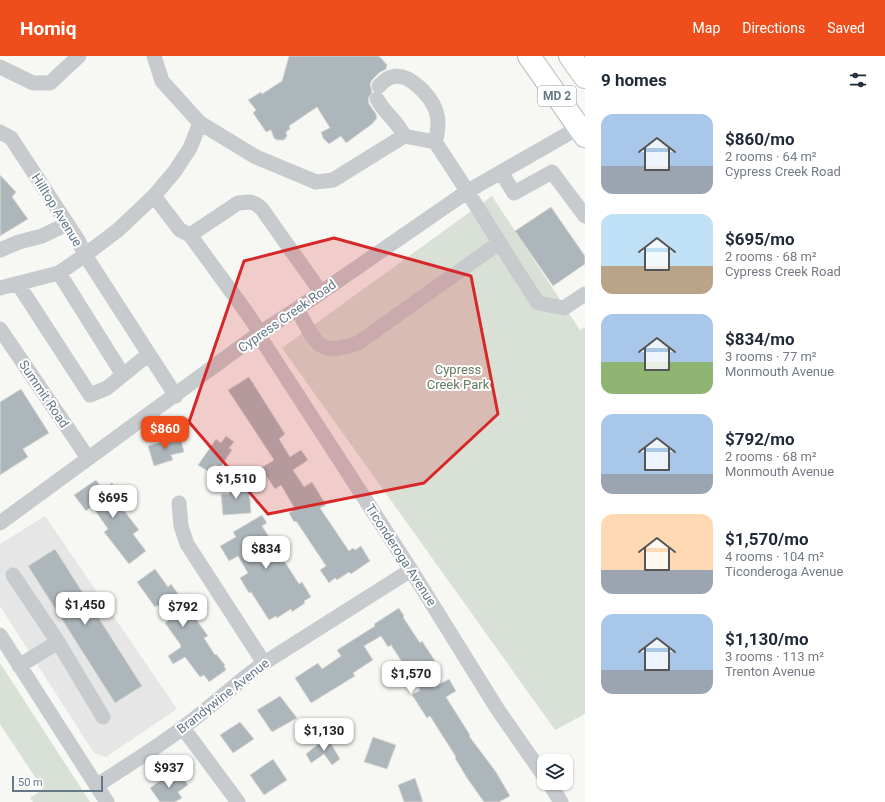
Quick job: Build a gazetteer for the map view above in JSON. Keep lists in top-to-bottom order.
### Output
{
  "streets": {
    "highway": ["MD 2"],
    "street": [
      "Hilltop Avenue",
      "Cypress Creek Road",
      "Summit Road",
      "Ticonderoga Avenue",
      "Brandywine Avenue"
    ]
  },
  "crossings": [
    ["MD 2", "Cypress Creek Road"],
    ["Cypress Creek Road", "Summit Road"],
    ["Cypress Creek Road", "Ticonderoga Avenue"],
    ["Ticonderoga Avenue", "Brandywine Avenue"]
  ],
  "parks": ["Cypress Creek Park"],
  "scale_bar": "50 m",
  "page": {
    "header": "Homiq",
    "nav": ["Map", "Directions", "Saved"],
    "heading": "9 homes",
    "list": [
      {
        "name": "$860/mo",
        "note": "2 rooms · 64 m² · Cypress Creek Road"
      },
      {
        "name": "$695/mo",
        "note": "2 rooms · 68 m² · Cypress Creek Road"
      },
      {
        "name": "$834/mo",
        "note": "3 rooms · 77 m² · Monmouth Avenue"
      },
      {
        "name": "$792/mo",
        "note": "2 rooms · 68 m² · Monmouth Avenue"
      },
      {
        "name": "$1,570/mo",
        "note": "4 rooms · 104 m² · Ticonderoga Avenue"
      },
      {
        "name": "$1,130/mo",
        "note": "3 rooms · 113 m² · Trenton Avenue"
      }
    ],
    "price": [
      "$860",
      "$1,510",
      "$695",
      "$834",
      "$1,450",
      "$792",
      "$1,570",
      "$1,130",
      "$937"
    ],
    "scale": "50 m"
  }
}
